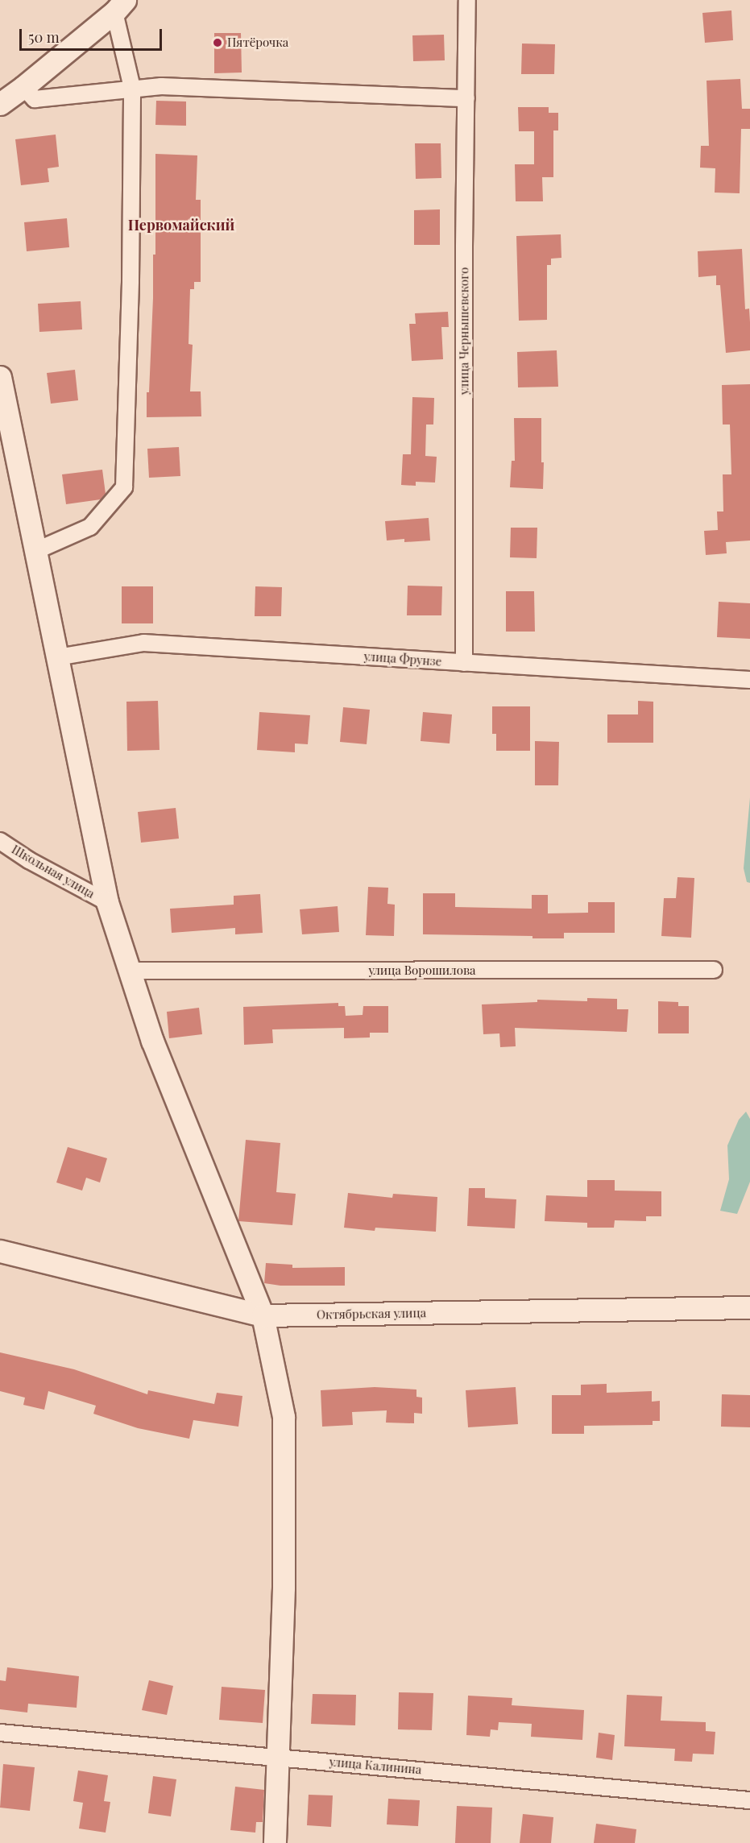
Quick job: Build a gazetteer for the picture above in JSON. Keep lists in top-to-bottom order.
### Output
{
  "streets": {
    "street": [
      "улица Чернышевского",
      "улица Фрунзе",
      "Школьная улица",
      "улица Ворошилова",
      "Октябрьская улица",
      "улица Калинина"
    ]
  },
  "crossings": [
    ["улица Чернышевского", "улица Фрунзе"]
  ],
  "districts": ["Первомайский"],
  "places": ["Пятёрочка"],
  "scale_bar": "50 m"
}
